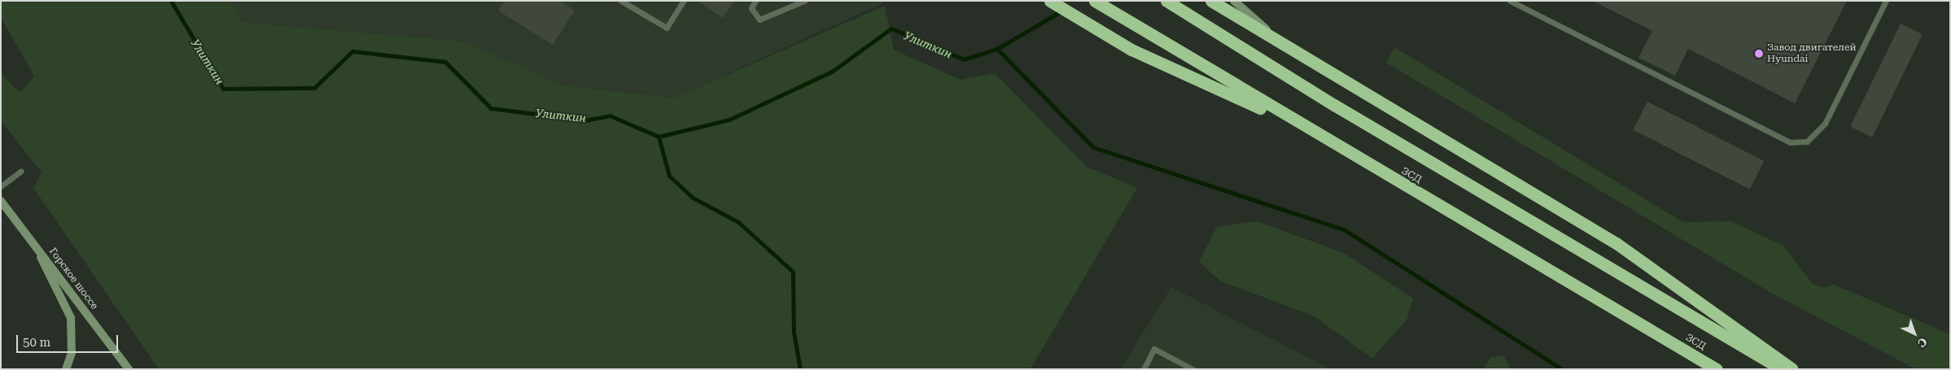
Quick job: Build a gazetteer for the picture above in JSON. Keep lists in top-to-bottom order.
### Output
{
  "streets": {
    "highway": ["ЗСД"],
    "main road": ["Горское шоссе"]
  },
  "water": ["Улиткин"],
  "places": ["Завод двигателей Hyundai"],
  "scale_bar": "50 m",
  "north": "bottom right"
}
